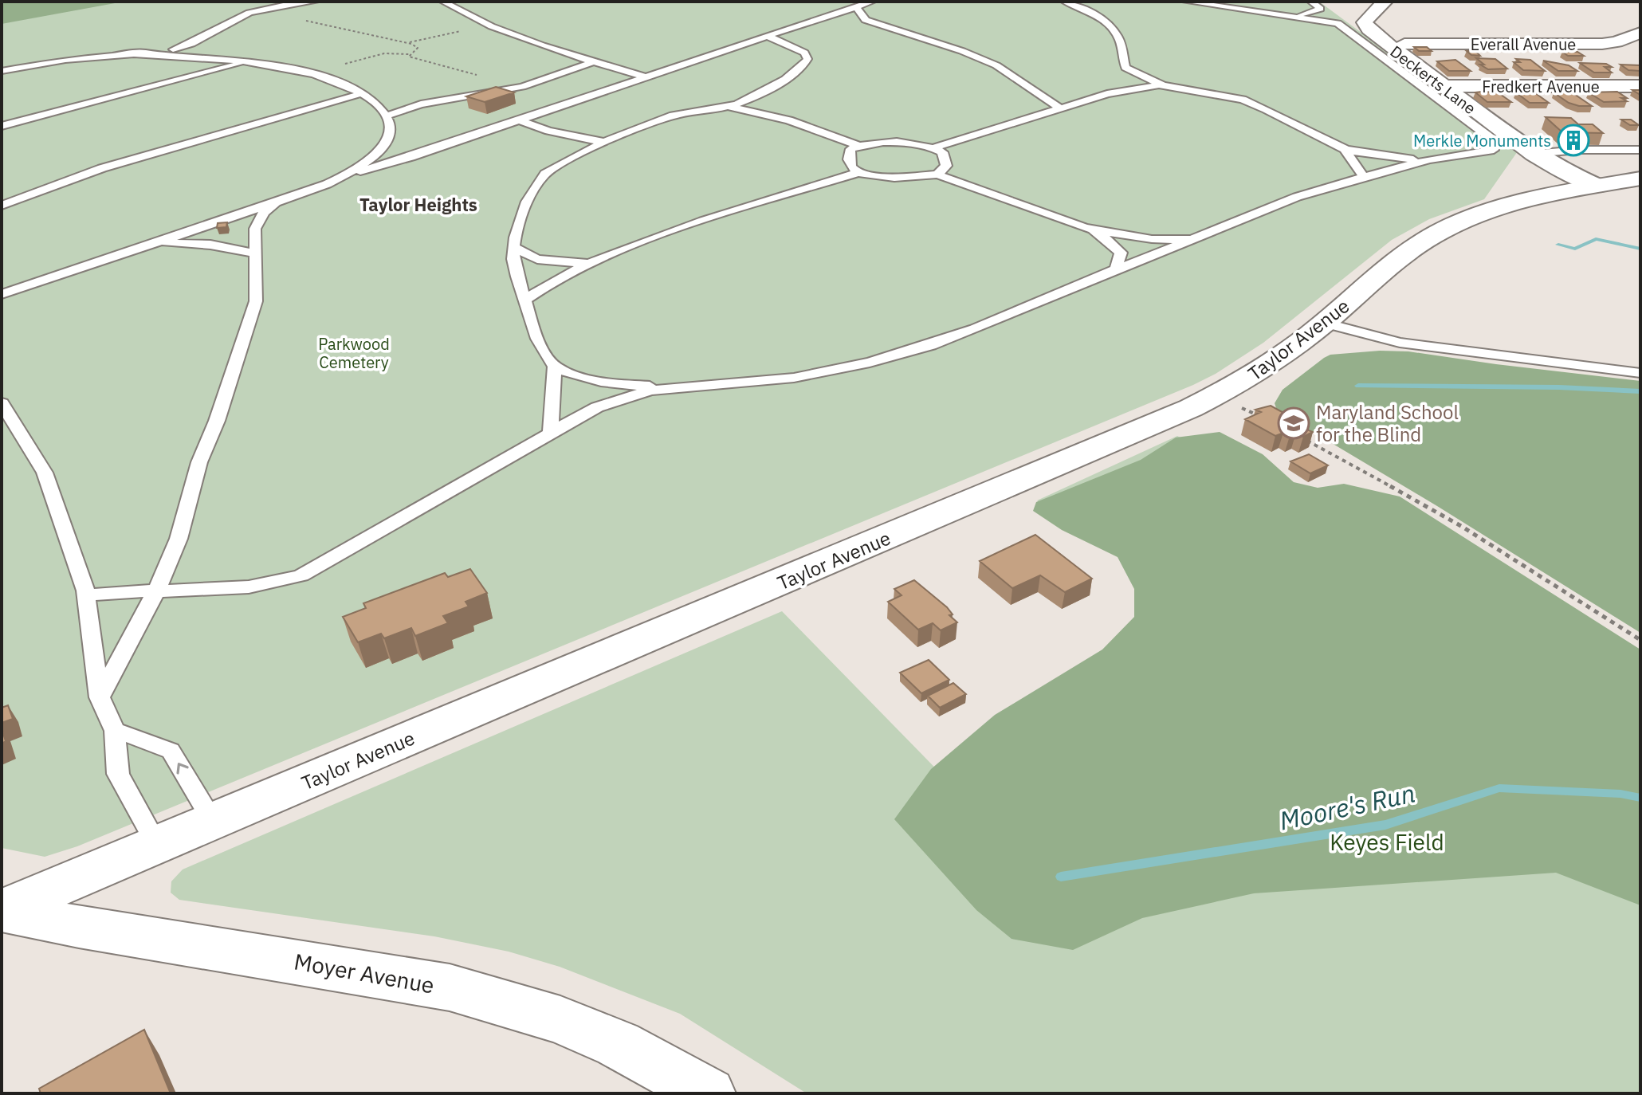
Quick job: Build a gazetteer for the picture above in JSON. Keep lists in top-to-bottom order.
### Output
{
  "streets": {
    "street": [
      "Everall Avenue",
      "Deckerts Lane",
      "Fredkert Avenue",
      "Taylor Avenue",
      "Moyer Avenue"
    ]
  },
  "crossings": [
    ["Deckerts Lane", "Fredkert Avenue"],
    ["Deckerts Lane", "Taylor Avenue"],
    ["Taylor Avenue", "Moyer Avenue"]
  ],
  "districts": ["Taylor Heights"],
  "water": ["Moore's Run"],
  "parks": ["Parkwood Cemetery", "Keyes Field"],
  "places": {
    "building": ["Merkle Monuments"],
    "school or university": ["Maryland School for the Blind"]
  }
}
